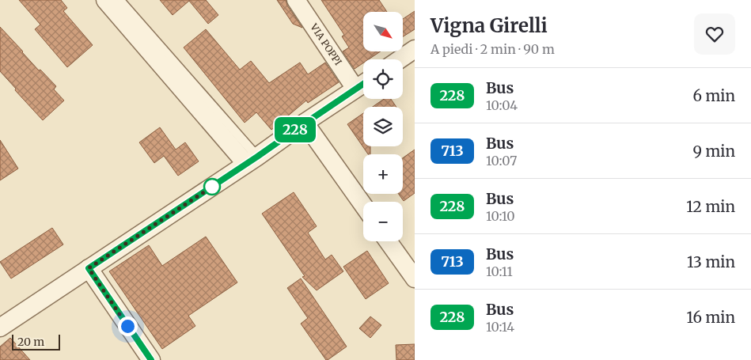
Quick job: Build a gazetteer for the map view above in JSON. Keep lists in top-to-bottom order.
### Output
{
  "streets": {
    "street": ["VIA POPPI"]
  },
  "lines": ["bus line 228"],
  "scale_bar": "20 m",
  "north": "bottom right",
  "page": {
    "on_map": "228",
    "heading": ["Vigna Girelli", "A piedi · 2 min · 90 m"],
    "map_buttons": ["+", "−"],
    "list": [
      {
        "mark": "228",
        "name": "Bus",
        "note": "10:04",
        "value": "6 min"
      },
      {
        "mark": "713",
        "name": "Bus",
        "note": "10:07",
        "value": "9 min"
      },
      {
        "mark": "228",
        "name": "Bus",
        "note": "10:10",
        "value": "12 min"
      },
      {
        "mark": "713",
        "name": "Bus",
        "note": "10:11",
        "value": "13 min"
      },
      {
        "mark": "228",
        "name": "Bus",
        "note": "10:14",
        "value": "16 min"
      }
    ],
    "scale": "20 m"
  }
}
